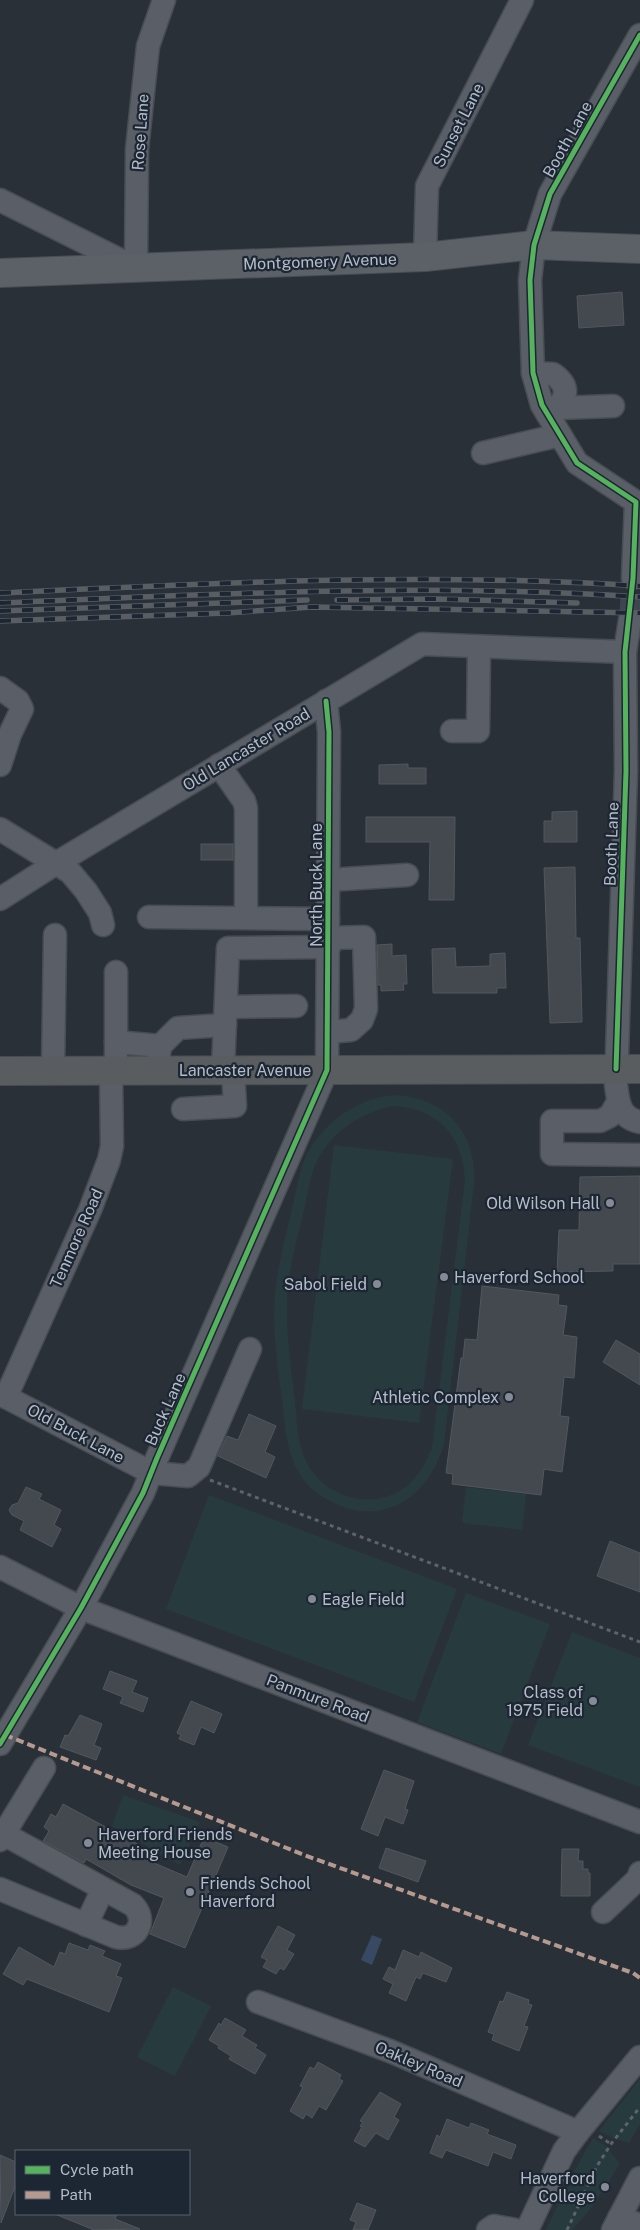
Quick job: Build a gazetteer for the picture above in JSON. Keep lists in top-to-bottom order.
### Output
{
  "streets": {
    "highway": ["Lancaster Avenue"],
    "main road": ["Montgomery Avenue"],
    "street": [
      "Sunset Lane",
      "Rose Lane",
      "Booth Lane",
      "Old Lancaster Road",
      "North Buck Lane",
      "Tenmore Road",
      "Buck Lane",
      "Old Buck Lane",
      "Panmure Road",
      "Oakley Road"
    ]
  },
  "crossings": [
    ["Sunset Lane", "Montgomery Avenue"],
    ["Rose Lane", "Montgomery Avenue"],
    ["Booth Lane", "Montgomery Avenue"],
    ["Booth Lane", "Old Lancaster Road"],
    ["Booth Lane", "Lancaster Avenue"],
    ["Old Lancaster Road", "North Buck Lane"],
    ["North Buck Lane", "Lancaster Avenue"],
    ["North Buck Lane", "Buck Lane"],
    ["Lancaster Avenue", "Tenmore Road"],
    ["Lancaster Avenue", "Buck Lane"],
    ["Tenmore Road", "Old Buck Lane"],
    ["Buck Lane", "Old Buck Lane"],
    ["Buck Lane", "Panmure Road"]
  ],
  "places": [
    "Old Wilson Hall",
    "Haverford School",
    "Sabol Field",
    "Athletic Complex",
    "Eagle Field",
    "Class of 1975 Field",
    "Haverford Friends Meeting House",
    "Friends School Haverford",
    "Haverford College"
  ],
  "legend": ["Cycle path", "Path"]
}
